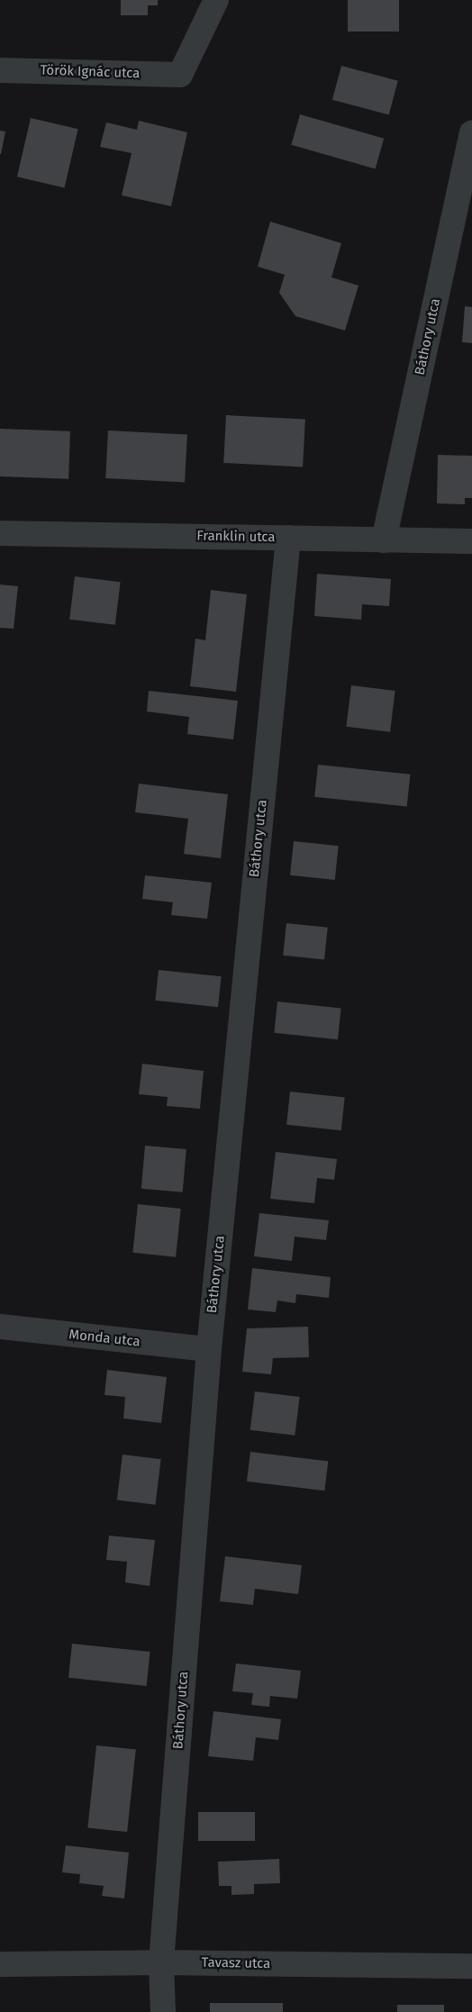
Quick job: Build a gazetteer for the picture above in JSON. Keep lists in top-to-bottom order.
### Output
{
  "streets": {
    "street": [
      "Török Ignác utca",
      "Báthory utca",
      "Franklin utca",
      "Monda utca",
      "Tavasz utca"
    ]
  },
  "crossings": [
    ["Báthory utca", "Franklin utca"],
    ["Báthory utca", "Monda utca"],
    ["Báthory utca", "Tavasz utca"]
  ]
}
